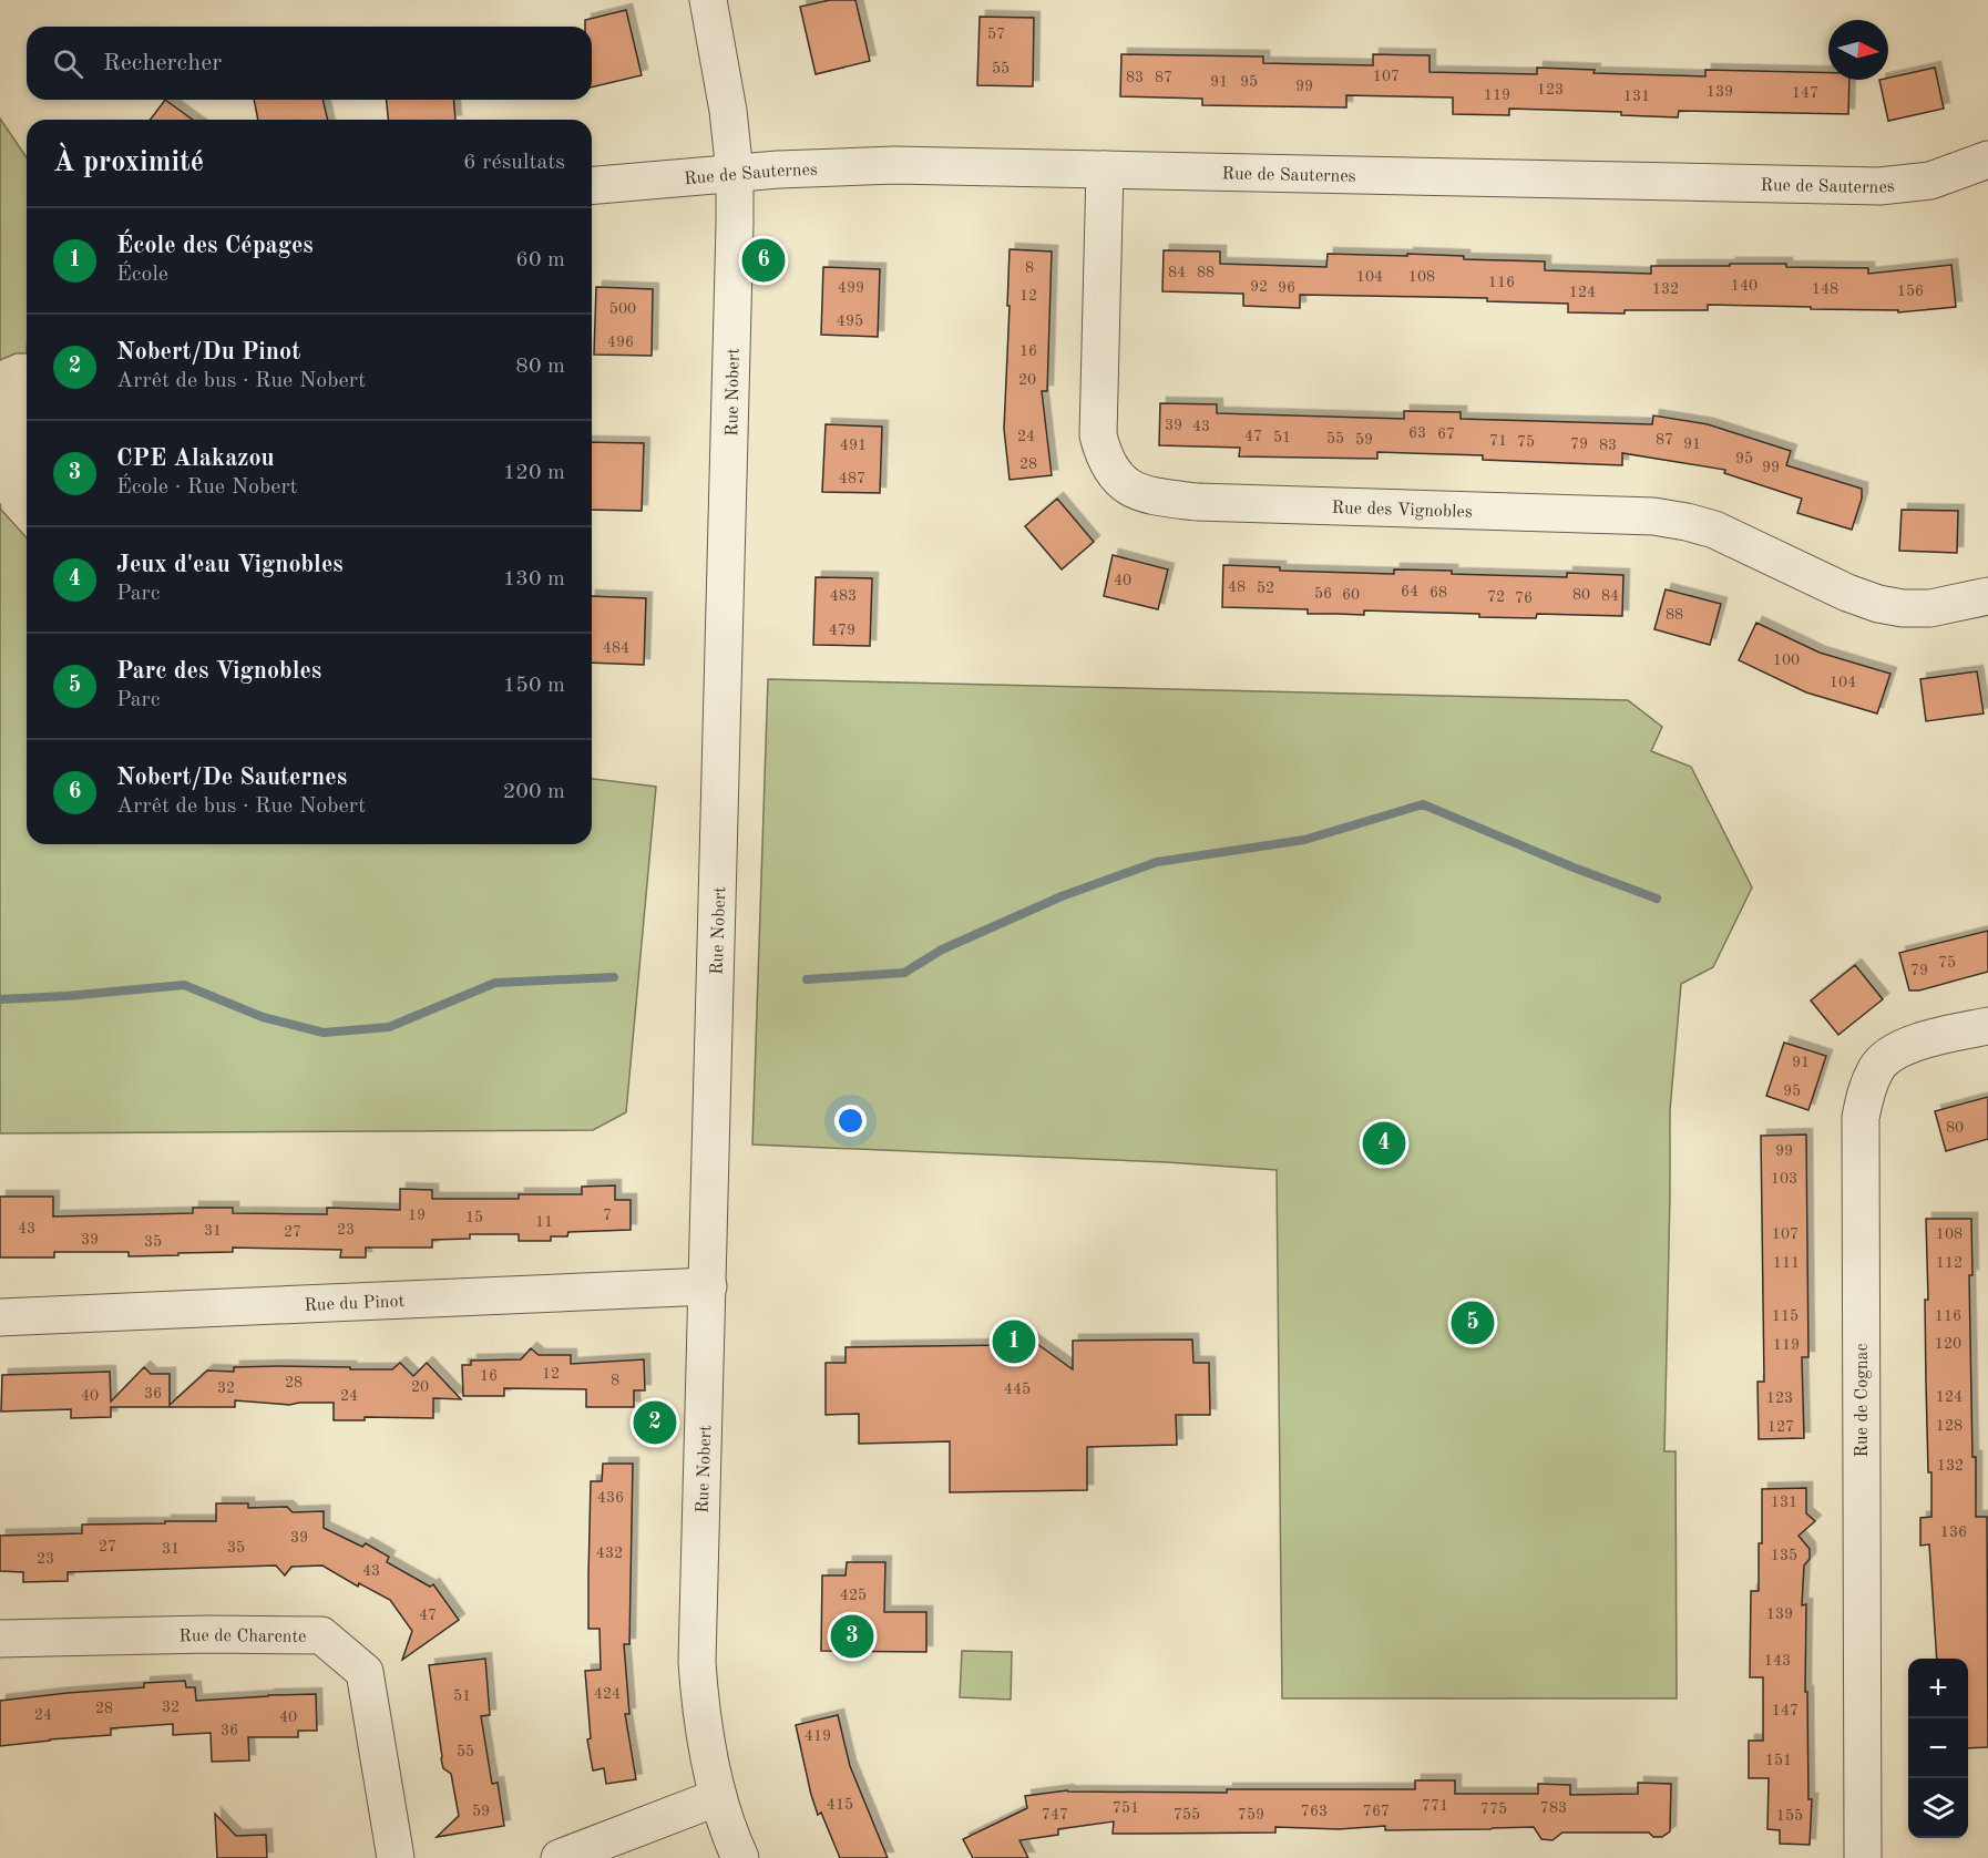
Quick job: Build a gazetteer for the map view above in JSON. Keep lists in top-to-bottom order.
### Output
{
  "streets": {
    "street": [
      "Rue de Sauternes",
      "Rue Nobert",
      "Rue des Vignobles",
      "Rue du Pinot",
      "Rue de Cognac",
      "Rue de Charente"
    ]
  },
  "crossings": [
    ["Rue de Sauternes", "Rue Nobert"],
    ["Rue de Sauternes", "Rue des Vignobles"],
    ["Rue Nobert", "Rue du Pinot"]
  ],
  "house_numbers": [
    "57",
    "55",
    "107",
    "83",
    "87",
    "91",
    "95",
    "99",
    "123",
    "139",
    "147",
    "119",
    "131",
    "8",
    "84",
    "88",
    "104",
    "108",
    "116",
    "140",
    "92",
    "499",
    "96",
    "132",
    "148",
    "156",
    "124",
    "12",
    "500",
    "495",
    "496",
    "16",
    "20",
    "39",
    "43",
    "63",
    "67",
    "24",
    "47",
    "51",
    "55",
    "59",
    "87",
    "71",
    "75",
    "79",
    "91",
    "491",
    "83",
    "95",
    "28",
    "99",
    "487",
    "40",
    "48",
    "52",
    "64",
    "68",
    "56",
    "60",
    "80",
    "483",
    "84",
    "72",
    "76",
    "88",
    "479",
    "484",
    "100",
    "104",
    "75",
    "79",
    "91",
    "95",
    "80",
    "99",
    "103",
    "19",
    "7",
    "15",
    "11",
    "43",
    "23",
    "31",
    "27",
    "107",
    "108",
    "39",
    "35",
    "111",
    "112",
    "115",
    "116",
    "120",
    "119",
    "12",
    "16",
    "8",
    "28",
    "20",
    "32",
    "445",
    "36",
    "40",
    "24",
    "124",
    "123",
    "128",
    "127",
    "132",
    "436",
    "131",
    "136",
    "39",
    "27",
    "35",
    "31",
    "432",
    "135",
    "23",
    "43",
    "425",
    "139",
    "47",
    "143",
    "424",
    "51",
    "32",
    "28",
    "147",
    "24",
    "40",
    "36",
    "419",
    "55",
    "151",
    "415",
    "771",
    "751",
    "783",
    "775",
    "59",
    "763",
    "767",
    "747",
    "755",
    "759",
    "155"
  ],
  "north": "right",
  "page": {
    "search": "Rechercher",
    "heading": ["À proximité", "6 résultats"],
    "list": [
      {
        "mark": "1",
        "name": "École des Cépages",
        "note": "École",
        "value": "60 m"
      },
      {
        "mark": "2",
        "name": "Nobert/Du Pinot",
        "note": "Arrêt de bus · Rue Nobert",
        "value": "80 m"
      },
      {
        "mark": "3",
        "name": "CPE Alakazou",
        "note": "École · Rue Nobert",
        "value": "120 m"
      },
      {
        "mark": "4",
        "name": "Jeux d'eau Vignobles",
        "note": "Parc",
        "value": "130 m"
      },
      {
        "mark": "5",
        "name": "Parc des Vignobles",
        "note": "Parc",
        "value": "150 m"
      },
      {
        "mark": "6",
        "name": "Nobert/De Sauternes",
        "note": "Arrêt de bus · Rue Nobert",
        "value": "200 m"
      }
    ],
    "pins": [
      "6",
      "4",
      "5",
      "1",
      "2",
      "3"
    ],
    "map_buttons": ["+", "−"]
  }
}
